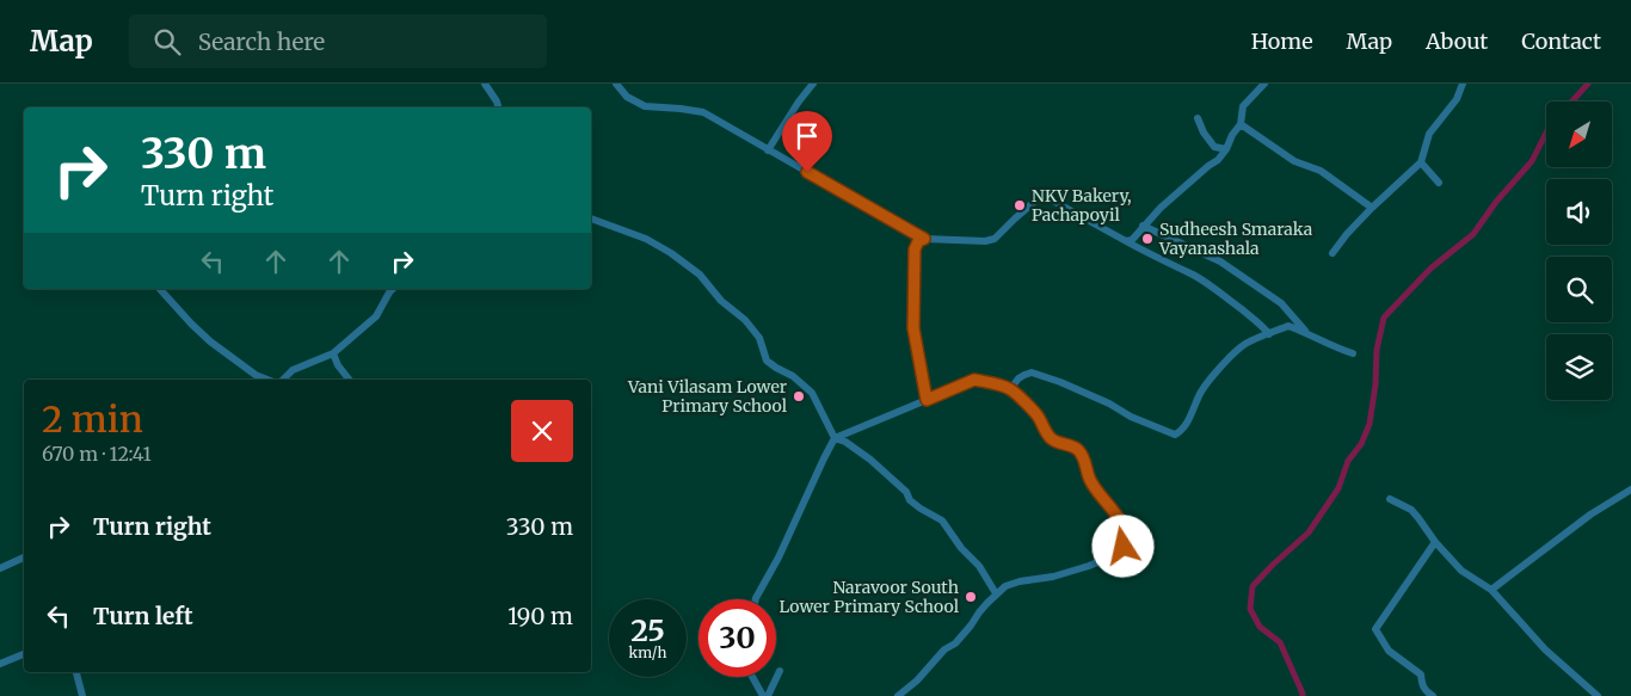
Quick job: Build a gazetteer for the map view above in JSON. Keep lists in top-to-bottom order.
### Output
{
  "places": [
    "NKV Bakery, Pachapoyil",
    "Sudheesh Smaraka Vayanashala",
    "Vani Vilasam Lower Primary School",
    "Naravoor South Lower Primary School"
  ],
  "north": "bottom left",
  "page": {
    "header": "Map",
    "search": "Search here",
    "nav": [
      "Home",
      "Map",
      "About",
      "Contact"
    ],
    "turn": ["330 m", "Turn right"],
    "heading": ["2 min", "670 m · 12:41"],
    "list": [
      {
        "name": "Turn right",
        "value": "330 m"
      },
      {
        "name": "Turn left",
        "value": "190 m"
      }
    ],
    "speed": "25 km/h",
    "limit": "30"
  }
}
